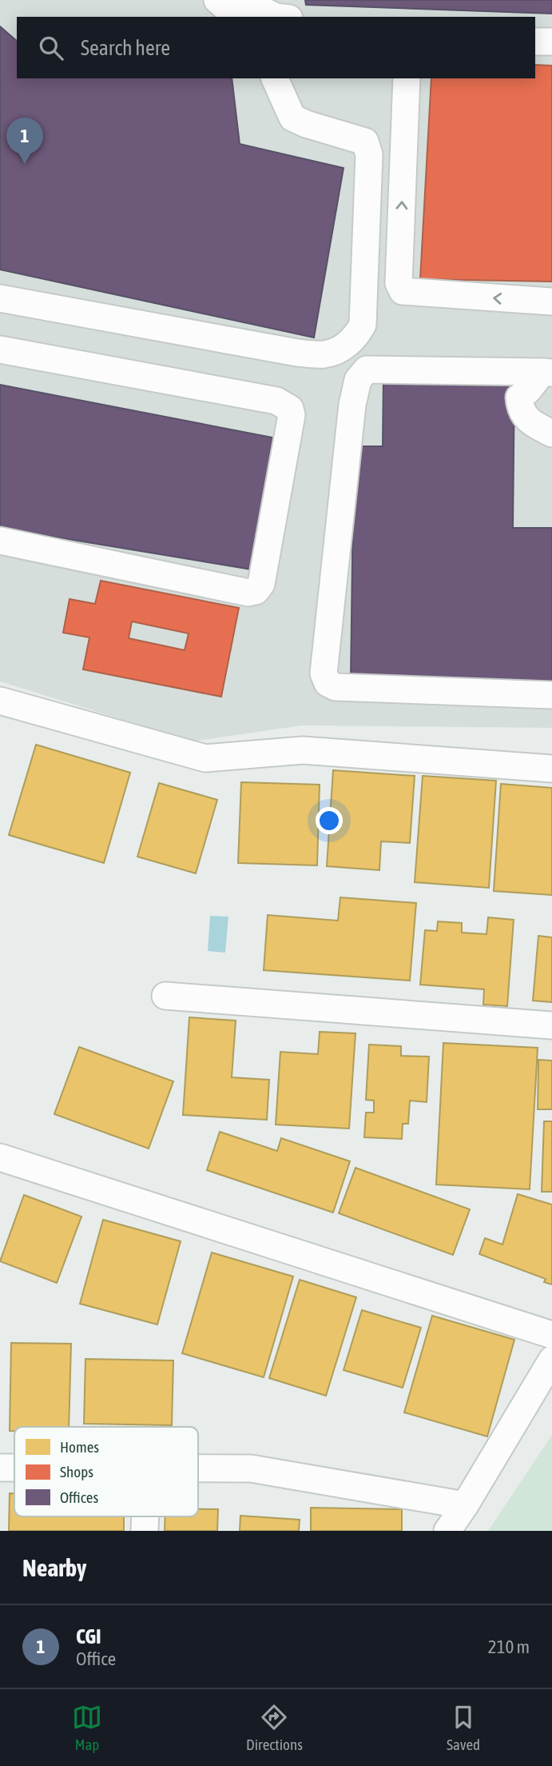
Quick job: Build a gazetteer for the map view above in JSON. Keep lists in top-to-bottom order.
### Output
{
  "legend": ["Homes", "Shops", "Offices"],
  "page": {
    "search": "Search here",
    "pins": "1",
    "heading": "Nearby",
    "list": [
      {
        "mark": "1",
        "name": "CGI",
        "note": "Office",
        "value": "210 m"
      }
    ],
    "nav": ["Map", "Directions", "Saved"]
  }
}
